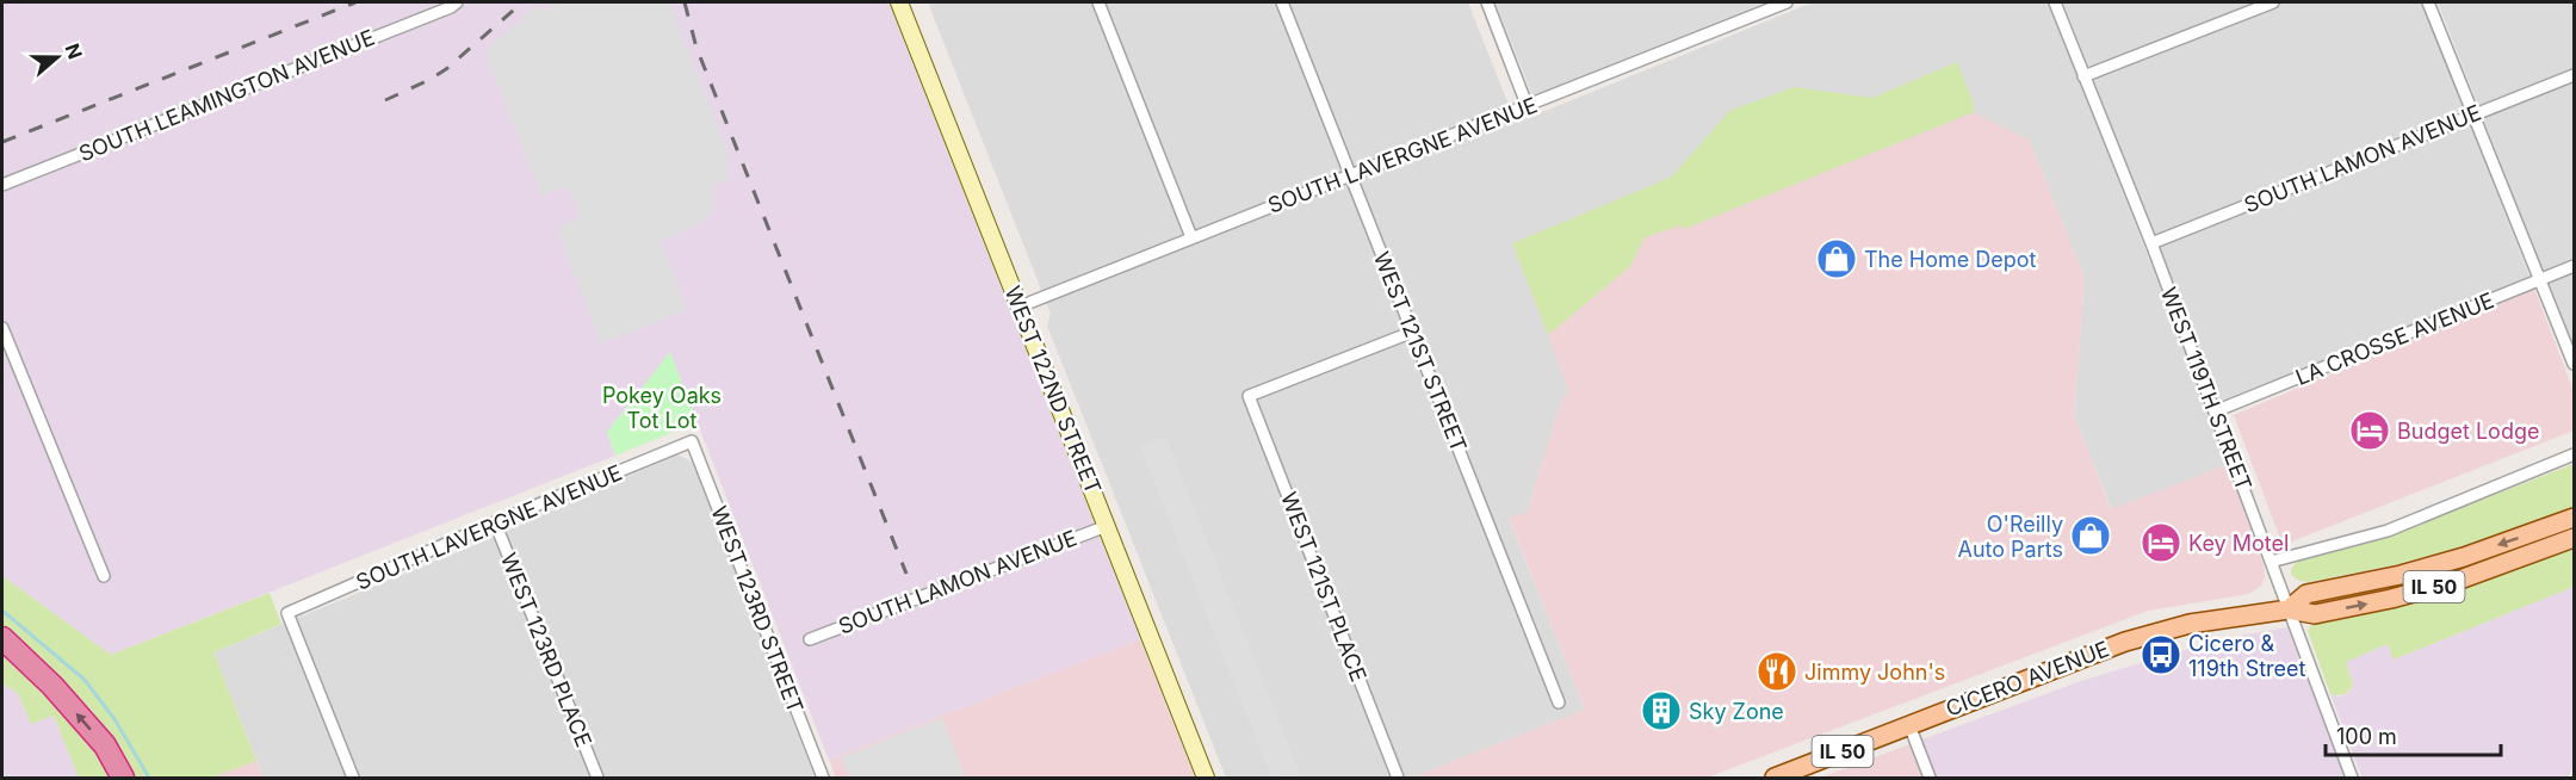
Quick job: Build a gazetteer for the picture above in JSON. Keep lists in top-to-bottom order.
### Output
{
  "streets": {
    "main road": ["IL 50", "CICERO AVENUE"],
    "street": [
      "SOUTH LEAMINGTON AVENUE",
      "SOUTH LAVERGNE AVENUE",
      "SOUTH LAMON AVENUE",
      "LA CROSSE AVENUE",
      "WEST 121ST STREET",
      "WEST 119TH STREET",
      "WEST 122ND STREET",
      "WEST 121ST PLACE",
      "WEST 123RD STREET",
      "WEST 123RD PLACE"
    ]
  },
  "crossings": [
    ["SOUTH LAVERGNE AVENUE", "WEST 121ST STREET"],
    ["SOUTH LAVERGNE AVENUE", "WEST 122ND STREET"],
    ["SOUTH LAVERGNE AVENUE", "WEST 123RD STREET"],
    ["SOUTH LAVERGNE AVENUE", "WEST 123RD PLACE"],
    ["SOUTH LAMON AVENUE", "WEST 119TH STREET"],
    ["SOUTH LAMON AVENUE", "WEST 122ND STREET"],
    ["LA CROSSE AVENUE", "WEST 119TH STREET"],
    ["WEST 121ST STREET", "WEST 121ST PLACE"],
    ["WEST 119TH STREET", "CICERO AVENUE"]
  ],
  "parks": ["Pokey Oaks Tot Lot"],
  "places": {
    "shop": ["The Home Depot", "O'Reilly Auto Parts"],
    "hotel": ["Budget Lodge", "Key Motel"],
    "bus stop": ["Cicero & 119th Street"],
    "restaurant": ["Jimmy John's"],
    "building": ["Sky Zone"]
  },
  "scale_bar": "100 m",
  "north": "right"
}
